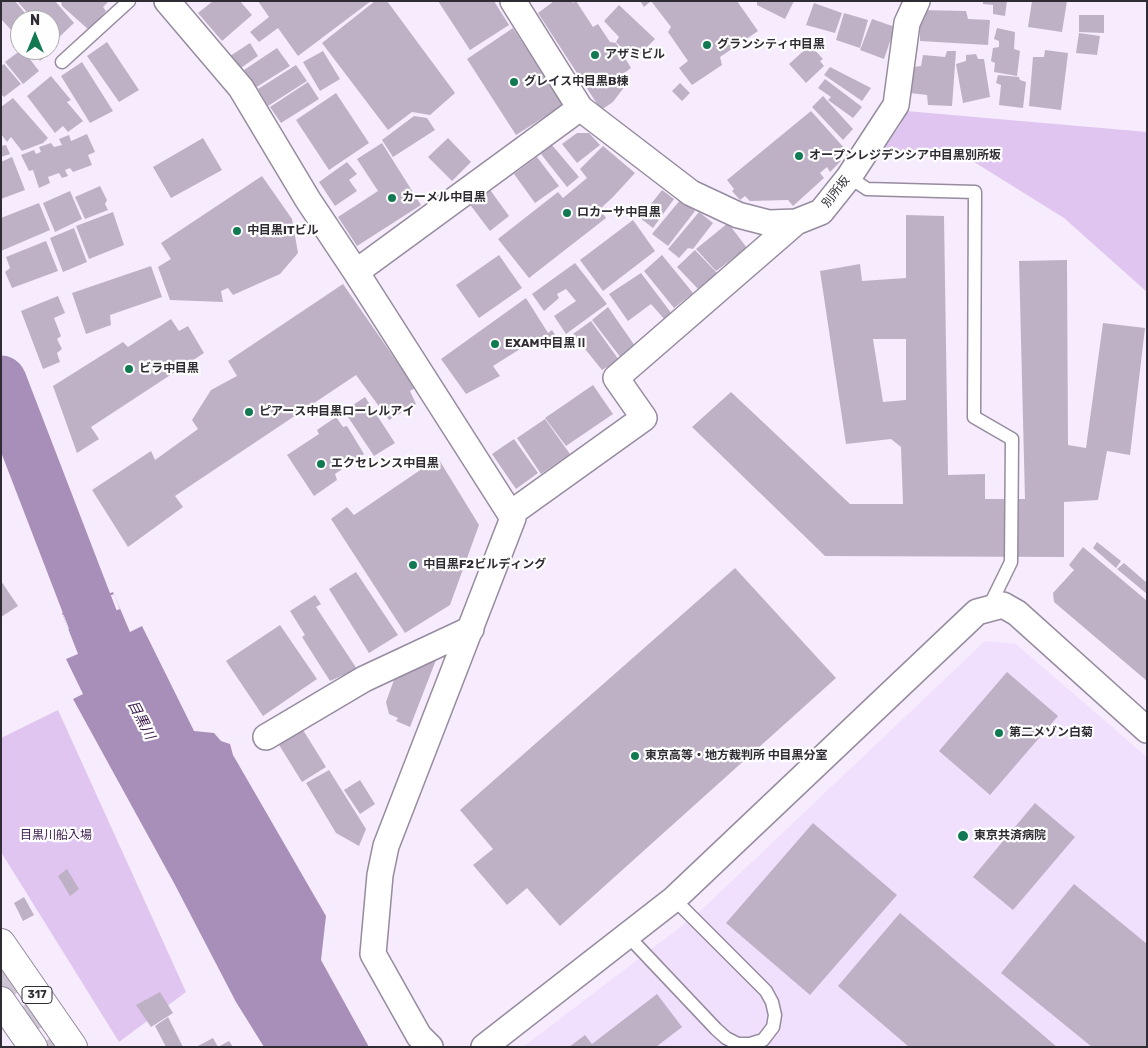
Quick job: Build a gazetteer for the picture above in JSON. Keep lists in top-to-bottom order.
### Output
{
  "streets": {
    "main road": ["317"],
    "street": ["別所坂"]
  },
  "water": ["目黒川"],
  "parks": ["目黒川船入場"],
  "places": [
    "グランシティ中目黒",
    "アザミビル",
    "グレイス中目黒B棟",
    "オープンレジデンシア中目黒別所坂",
    "カーメル中目黒",
    "ロカーサ中目黒",
    "中目黒ITビル",
    "EXAM中目黒Ⅱ",
    "ビラ中目黒",
    "ピアース中目黒ローレルアイ",
    "エクセレンス中目黒",
    "中目黒F2ビルディング",
    "第二メゾン白菊",
    "東京高等・地方裁判所 中目黒分室",
    "東京共済病院"
  ],
  "north": "top"
}
